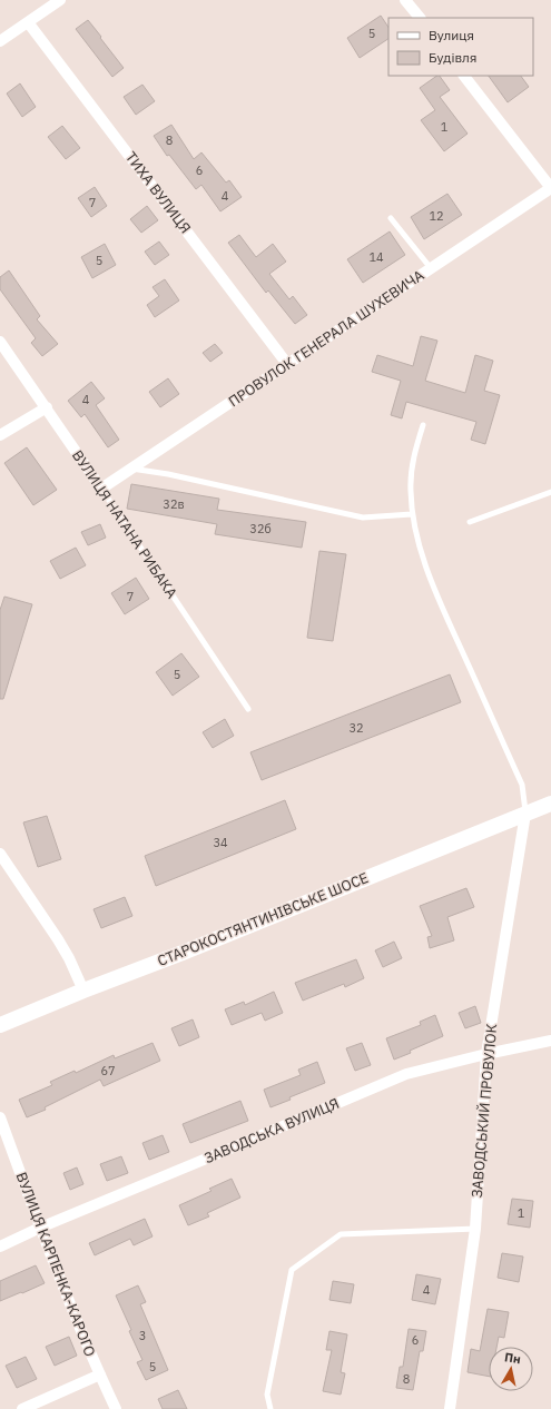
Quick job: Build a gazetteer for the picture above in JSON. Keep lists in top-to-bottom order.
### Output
{
  "streets": {
    "main road": ["СТАРОКОСТЯНТИНІВСЬКЕ ШОСЕ"],
    "street": [
      "ТИХА ВУЛИЦЯ",
      "ПРОВУЛОК ГЕНЕРАЛА ШУХЕВИЧА",
      "ВУЛИЦЯ НАТАНА РИБАКА",
      "ЗАВОДСЬКИЙ ПРОВУЛОК",
      "ЗАВОДСЬКА ВУЛИЦЯ",
      "ВУЛИЦЯ КАРПЕНКА-КАРОГО"
    ]
  },
  "crossings": [
    ["ТИХА ВУЛИЦЯ", "ПРОВУЛОК ГЕНЕРАЛА ШУХЕВИЧА"],
    ["ПРОВУЛОК ГЕНЕРАЛА ШУХЕВИЧА", "ВУЛИЦЯ НАТАНА РИБАКА"],
    ["СТАРОКОСТЯНТИНІВСЬКЕ ШОСЕ", "ЗАВОДСЬКИЙ ПРОВУЛОК"],
    ["ЗАВОДСЬКИЙ ПРОВУЛОК", "ЗАВОДСЬКА ВУЛИЦЯ"],
    ["ЗАВОДСЬКА ВУЛИЦЯ", "ВУЛИЦЯ КАРПЕНКА-КАРОГО"]
  ],
  "house_numbers": [
    "5",
    "1",
    "8",
    "6",
    "4",
    "7",
    "12",
    "14",
    "5",
    "4",
    "32в",
    "32б",
    "7",
    "5",
    "32",
    "34",
    "67",
    "1",
    "4",
    "3",
    "6",
    "5",
    "8"
  ],
  "legend": ["Вулиця", "Будівля"],
  "north": "top"
}
